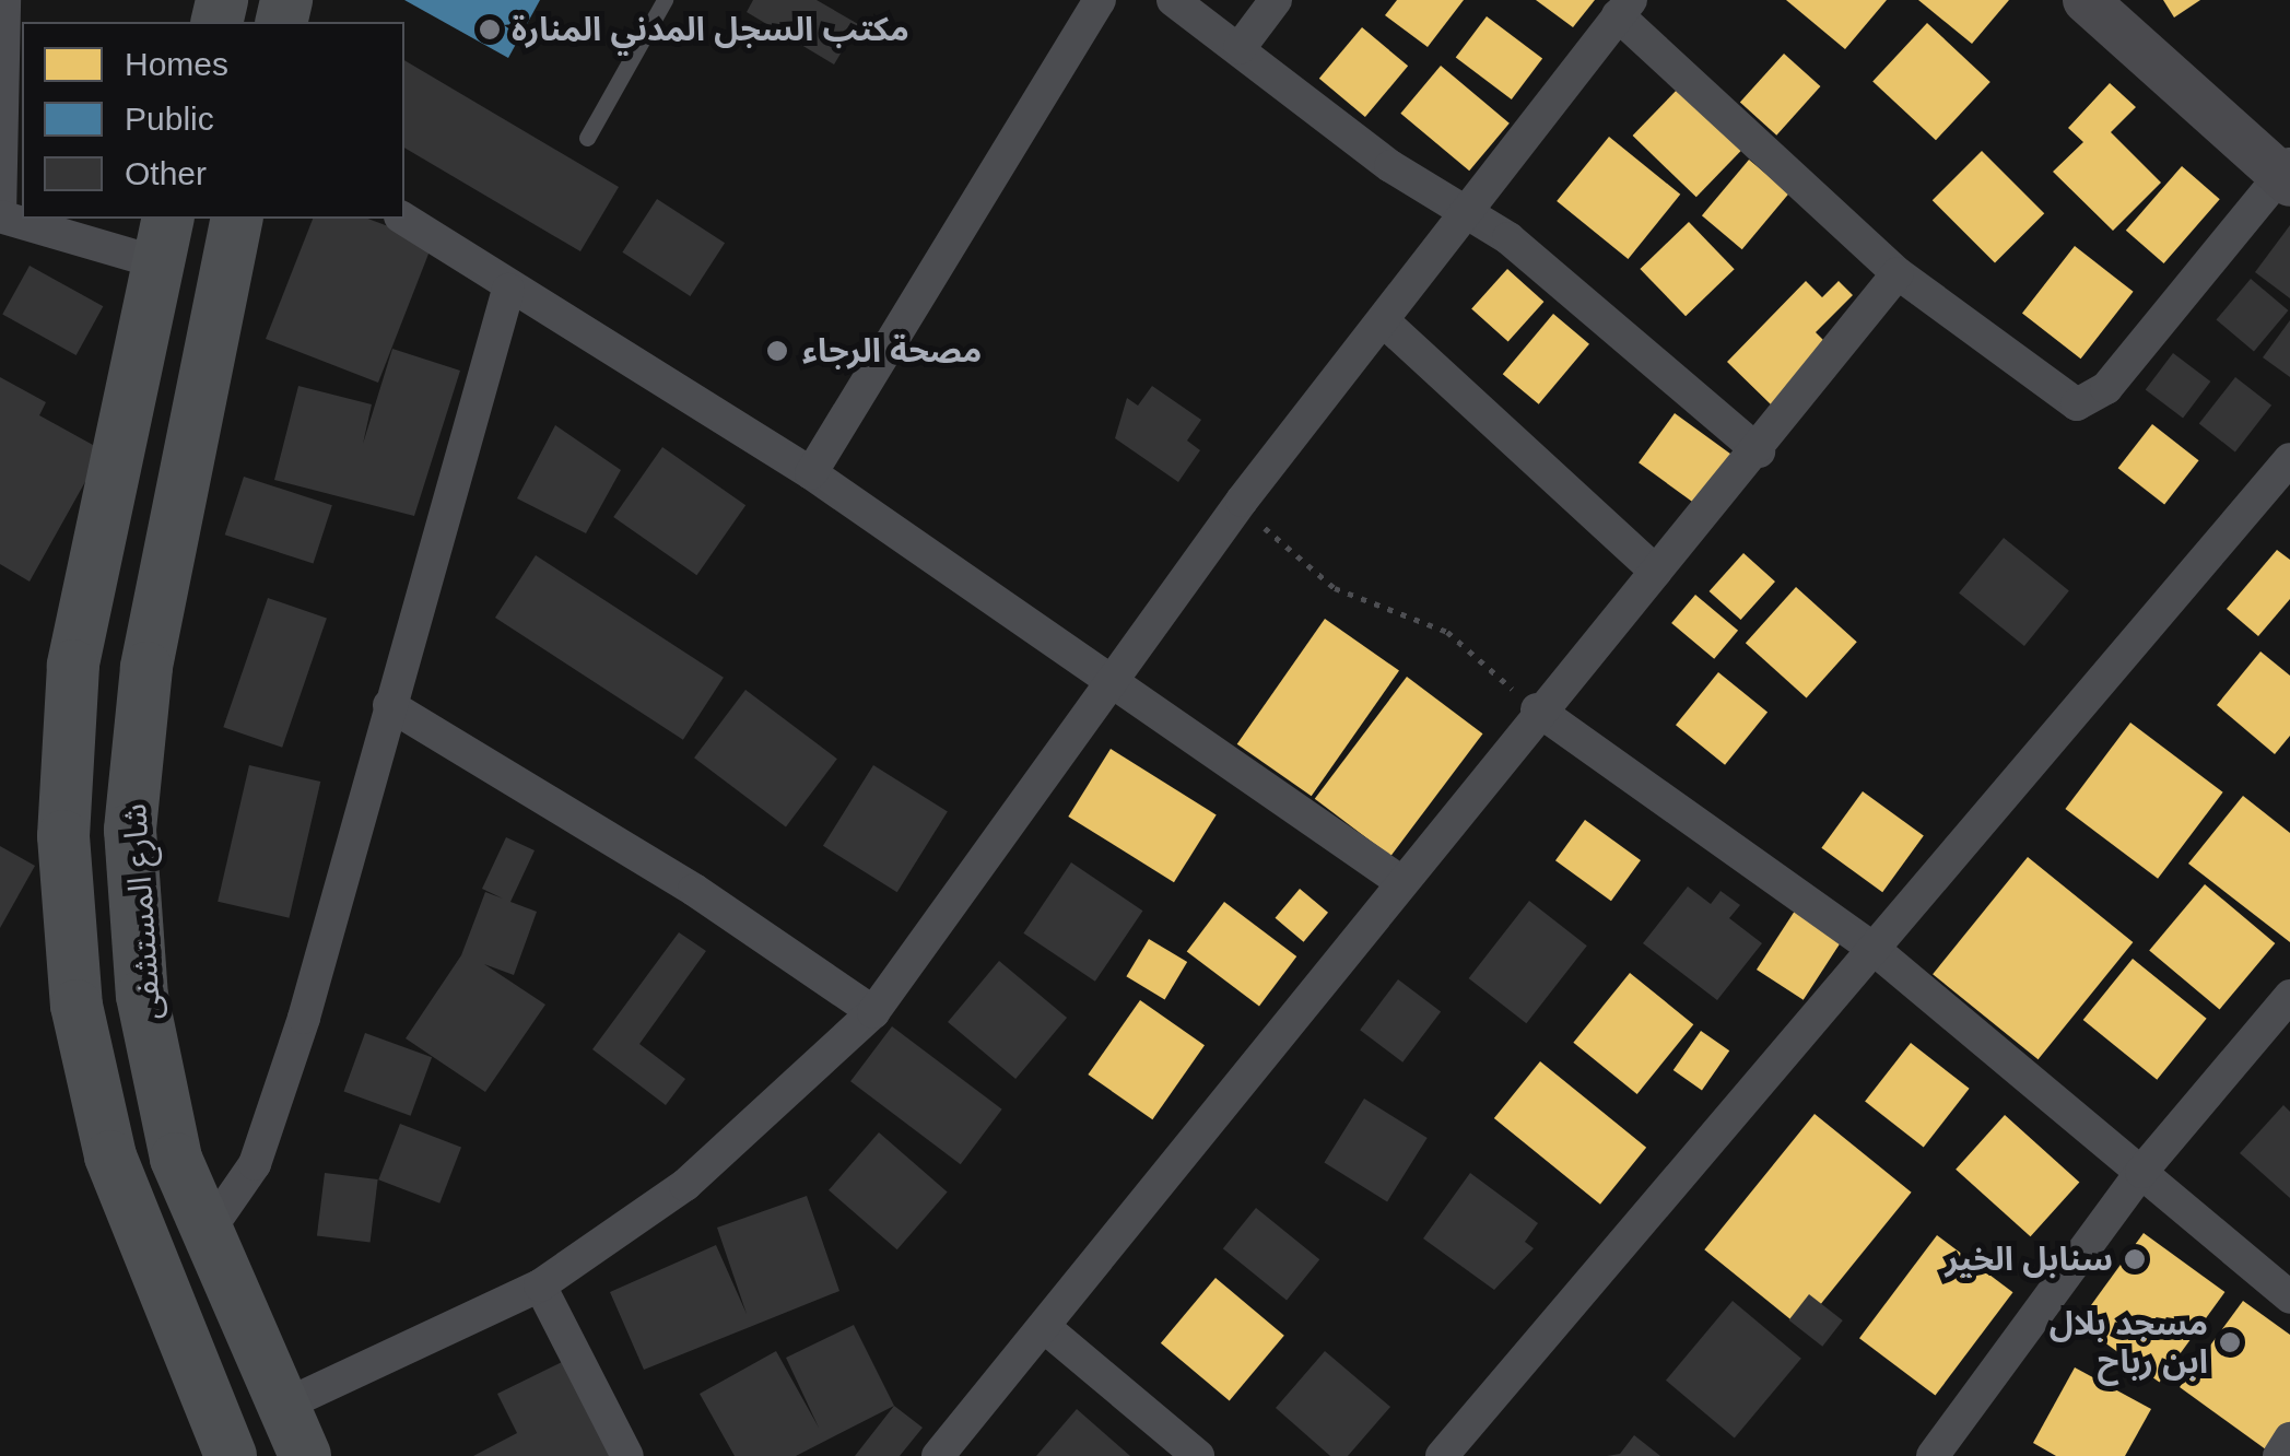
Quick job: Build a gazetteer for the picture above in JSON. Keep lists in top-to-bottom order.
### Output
{
  "streets": {
    "main road": ["شارع المستشفى"]
  },
  "places": [
    "مكتب السجل المدني المنارة",
    "مصحة الرجاء",
    "سنابل الخير",
    "مسجد بلال ابن رباح"
  ],
  "legend": ["Homes", "Public", "Other"]
}
